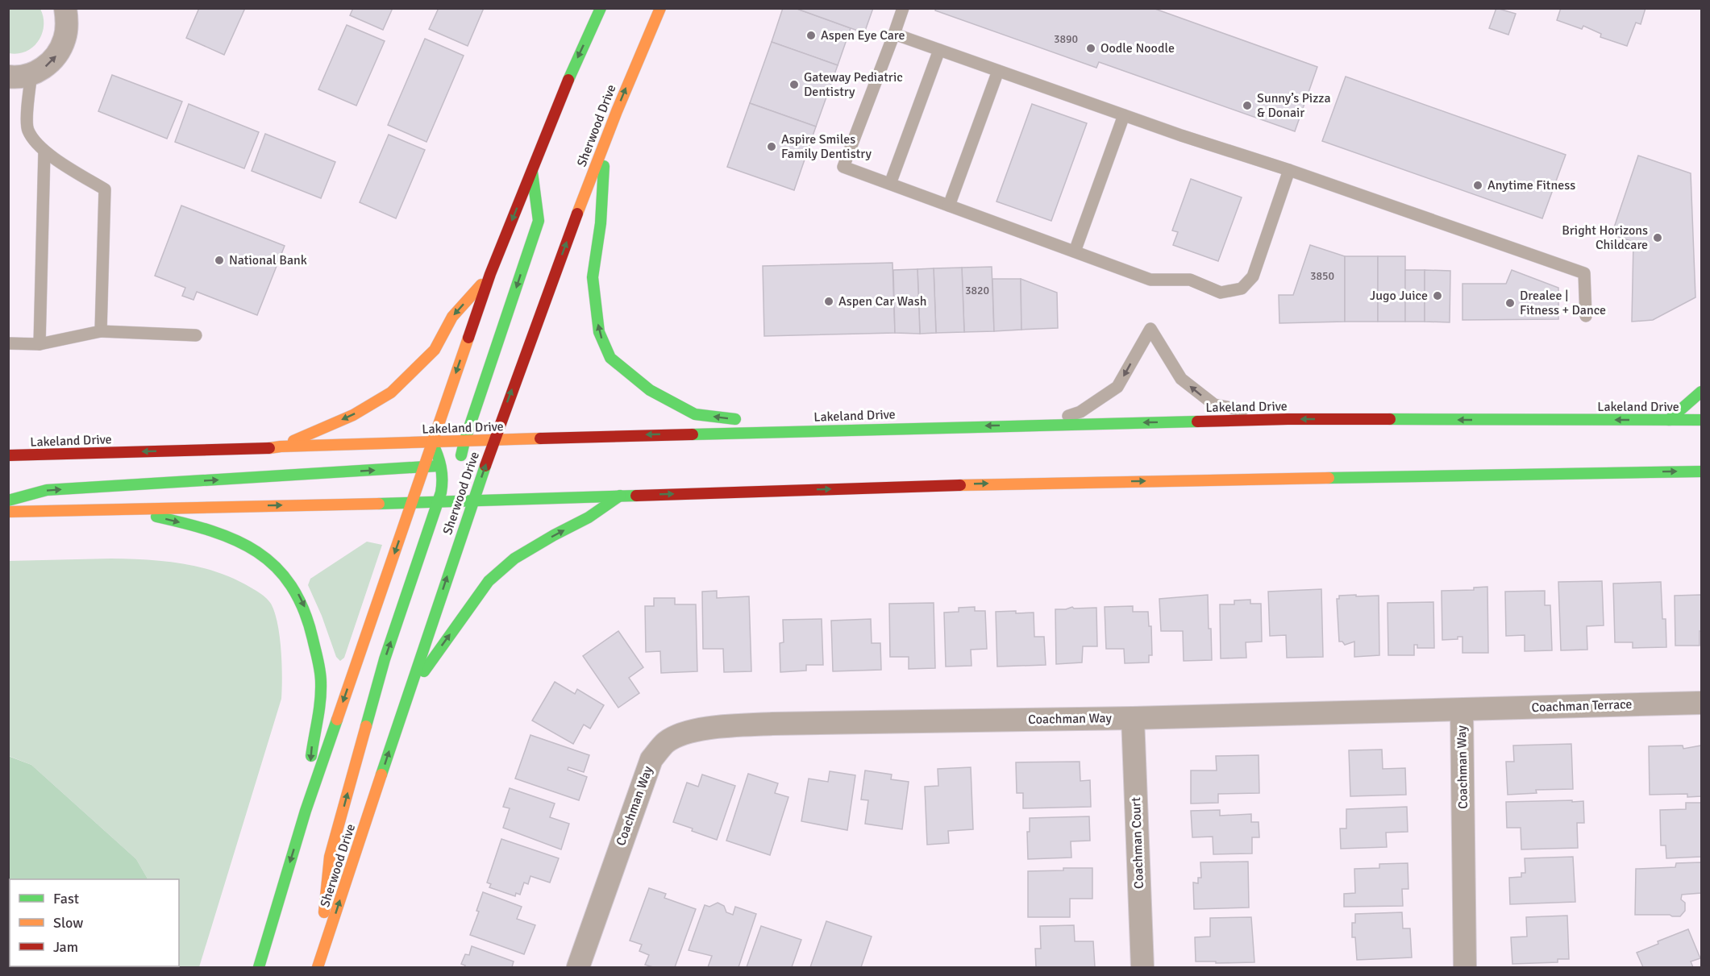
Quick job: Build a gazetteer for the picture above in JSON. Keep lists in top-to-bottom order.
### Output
{
  "streets": {
    "main road": ["Sherwood Drive", "Lakeland Drive"],
    "street": ["Coachman Terrace", "Coachman Way", "Coachman Court"]
  },
  "crossings": [
    ["Sherwood Drive", "Lakeland Drive"],
    ["Coachman Terrace", "Coachman Way"],
    ["Coachman Way", "Coachman Court"]
  ],
  "places": [
    "Aspen Eye Care",
    "Oodle Noodle",
    "Gateway Pediatric Dentistry",
    "Sunny’s Pizza & Donair",
    "Aspire Smiles Family Dentistry",
    "Anytime Fitness",
    "Bright Horizons Childcare",
    "National Bank",
    "Jugo Juice",
    "Aspen Car Wash",
    "Drealee | Fitness + Dance"
  ],
  "house_numbers": ["3890", "3850", "3820"],
  "legend": ["Fast", "Slow", "Jam"]
}
